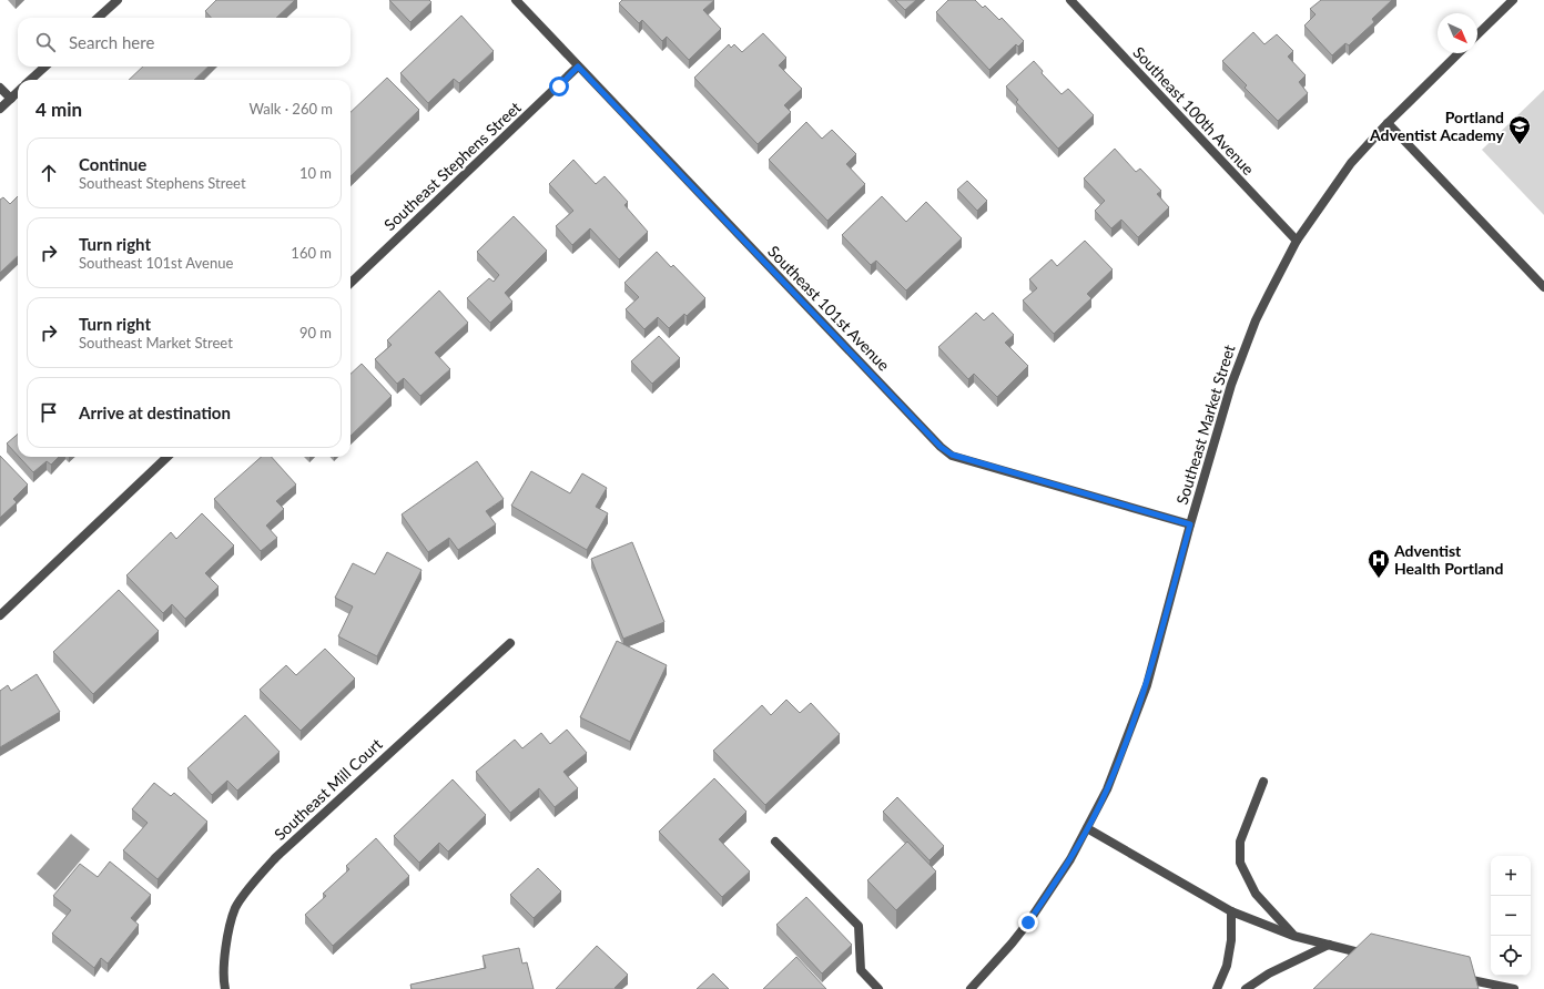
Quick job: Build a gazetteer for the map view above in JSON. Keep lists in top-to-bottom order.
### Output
{
  "streets": {
    "street": [
      "Southeast 100th Avenue",
      "Southeast Stephens Street",
      "Southeast 101st Avenue",
      "Southeast Market Street",
      "Southeast Mill Court"
    ]
  },
  "crossings": [
    ["Southeast 100th Avenue", "Southeast Market Street"],
    ["Southeast Stephens Street", "Southeast 101st Avenue"],
    ["Southeast 101st Avenue", "Southeast Market Street"]
  ],
  "places": {
    "school or university": ["Portland Adventist Academy"],
    "hospital": ["Adventist Health Portland"]
  },
  "north": "bottom right",
  "page": {
    "search": "Search here",
    "heading": ["4 min", "Walk · 260 m"],
    "list": [
      ["Continue", "Southeast Stephens Street", "10 m"],
      ["Turn right", "Southeast 101st Avenue", "160 m"],
      ["Turn right", "Southeast Market Street", "90 m"],
      "Arrive at destination"
    ],
    "map_buttons": ["+", "−"]
  }
}
